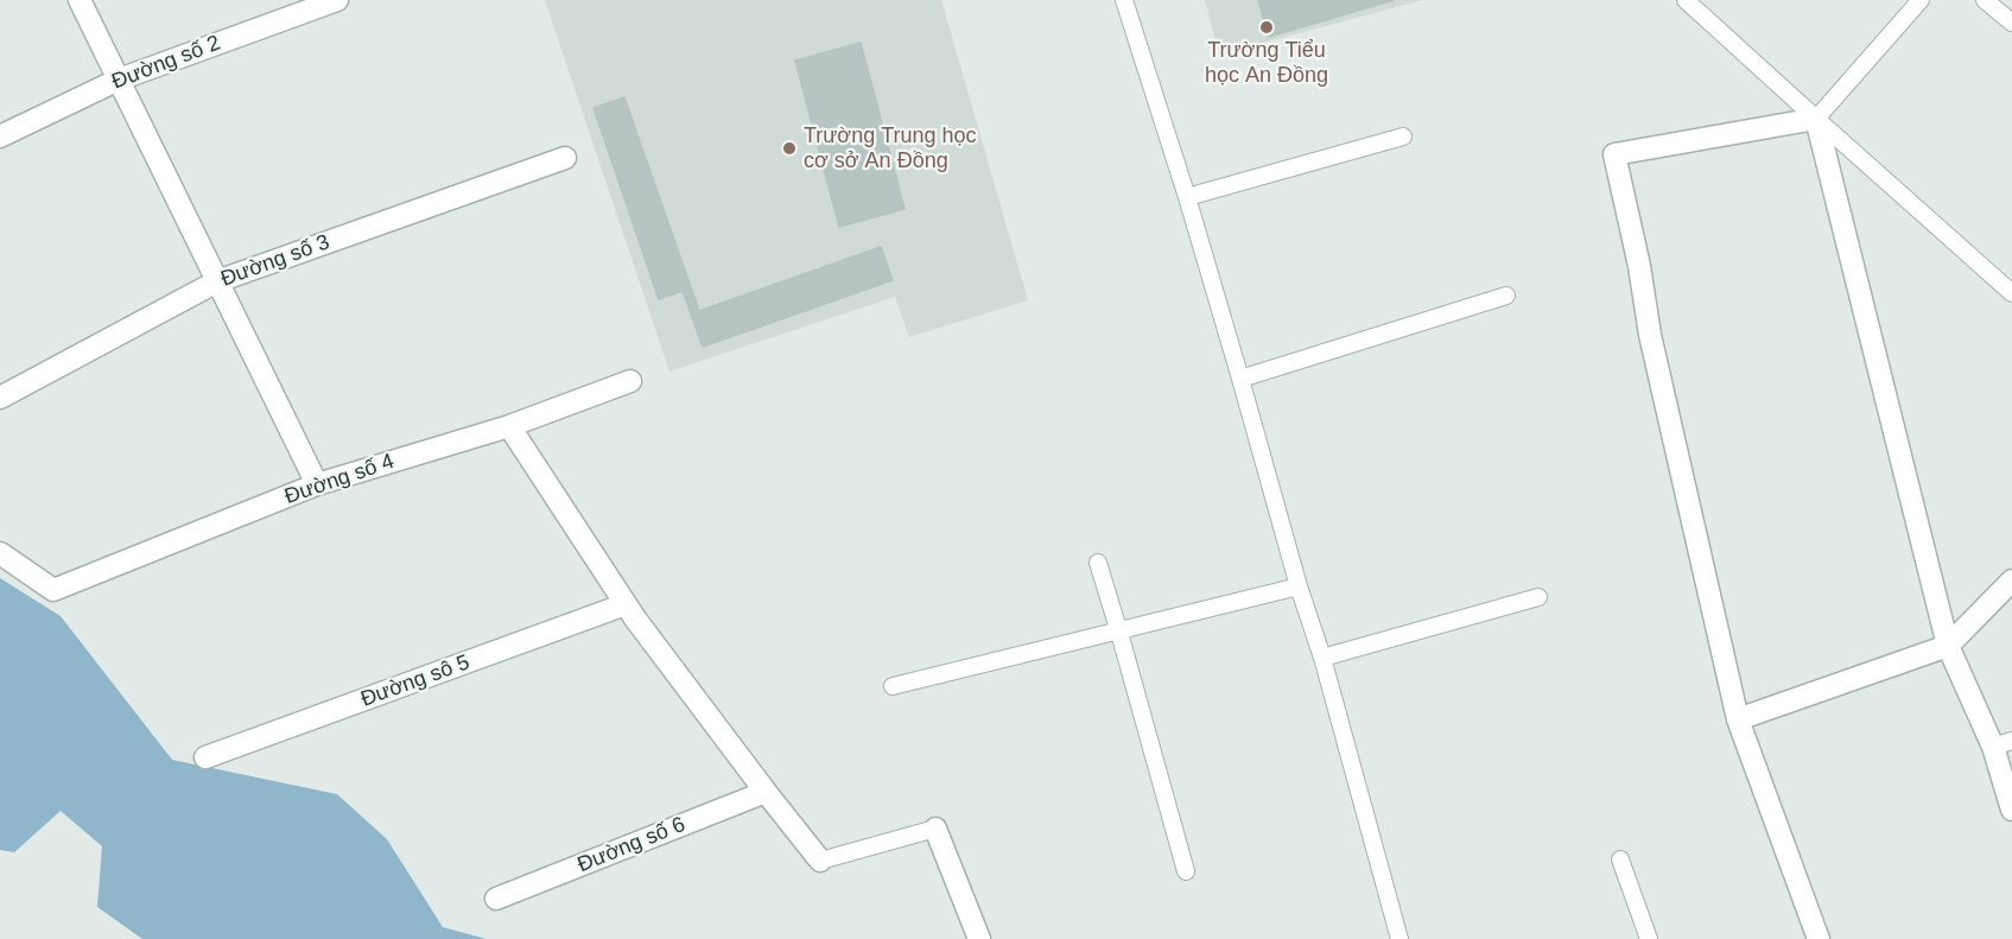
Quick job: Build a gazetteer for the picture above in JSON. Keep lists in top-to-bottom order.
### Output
{
  "streets": {
    "street": [
      "Đường số 2",
      "Đường số 3",
      "Đường số 4",
      "Đường sô 5",
      "Đường số 6"
    ]
  },
  "places": ["Trường Tiểu học An Đồng", "Trường Trung học cơ sở An Đồng"]
}
